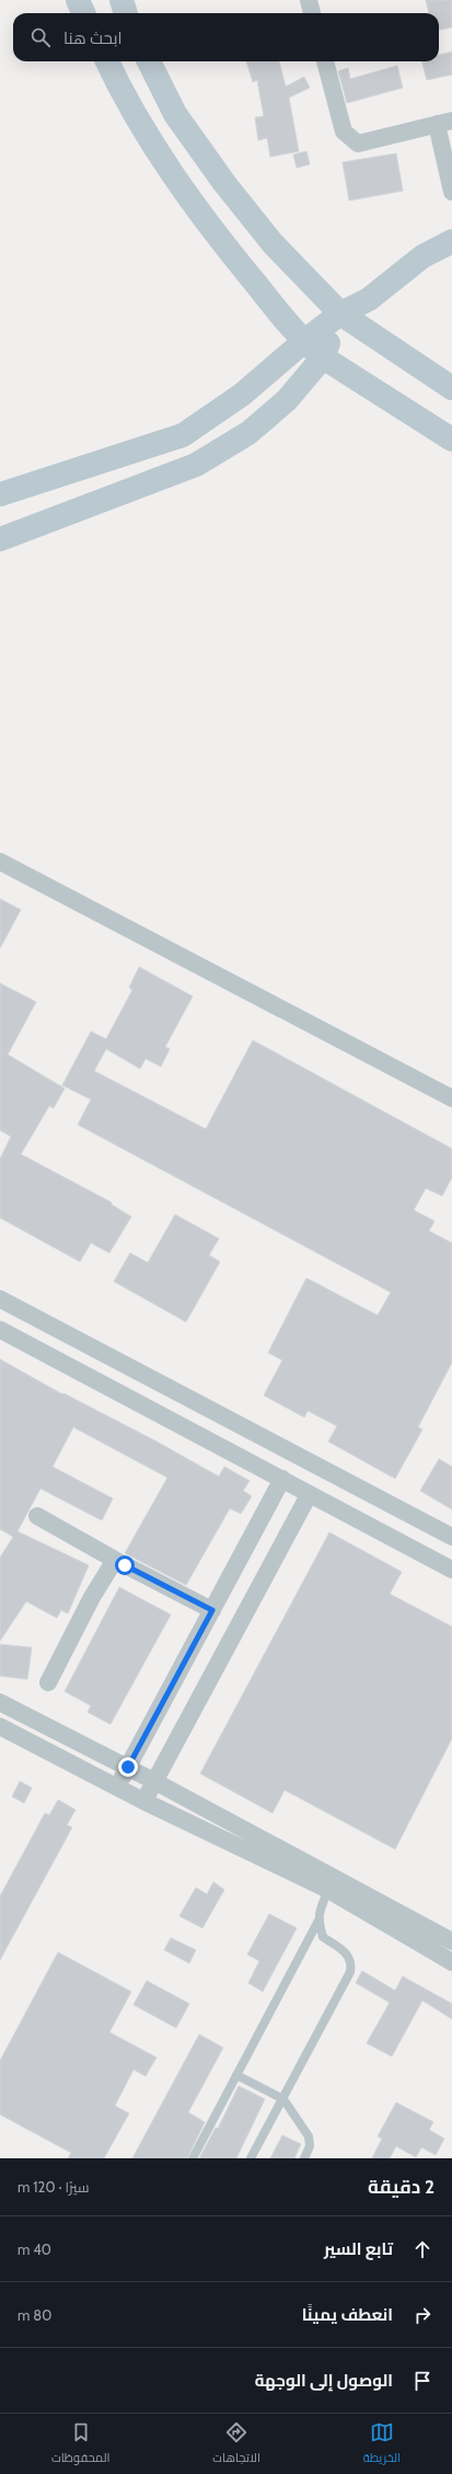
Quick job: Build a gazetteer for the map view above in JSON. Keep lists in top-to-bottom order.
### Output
{
  "page": {
    "search": "ابحث هنا",
    "heading": ["2 دقيقة", "سيرًا · 120 m"],
    "list": [
      ["تابع السير", "40 m"],
      ["انعطف يمينًا", "80 m"],
      "الوصول إلى الوجهة"
    ],
    "nav": ["الخريطة", "الاتجاهات", "المحفوظات"]
  }
}
